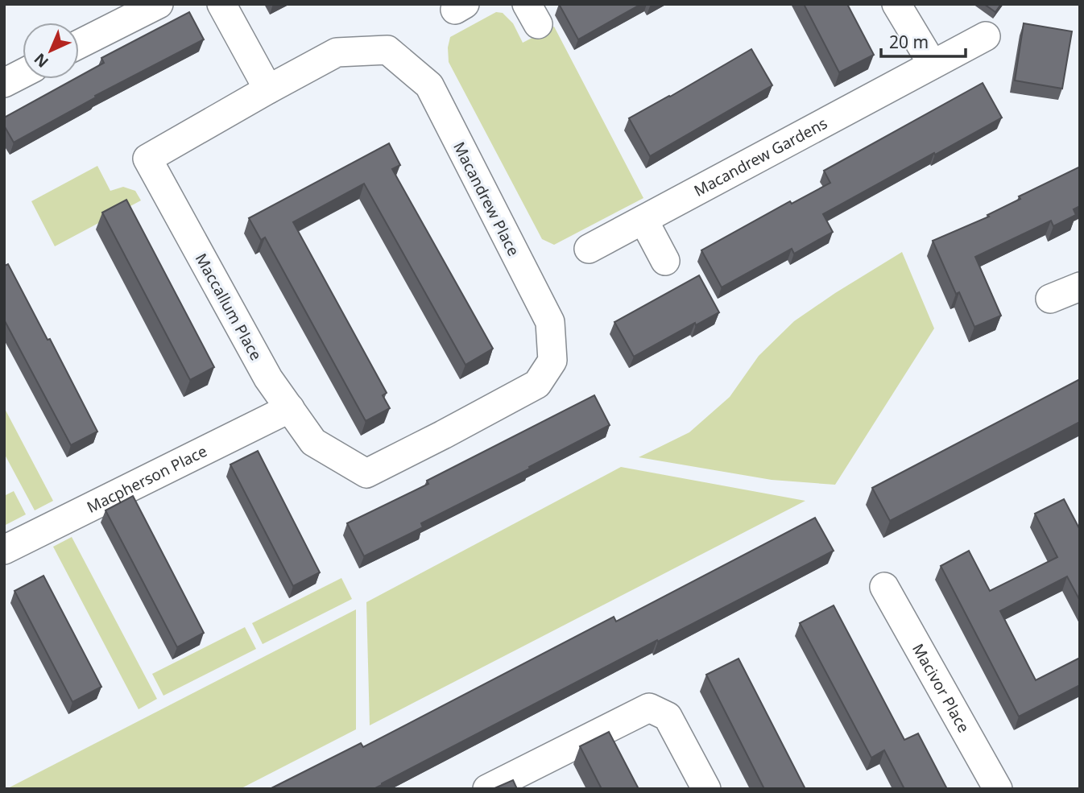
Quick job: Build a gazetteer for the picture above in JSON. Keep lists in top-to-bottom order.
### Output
{
  "streets": {
    "street": [
      "Macandrew Gardens",
      "Macandrew Place",
      "Maccallum Place",
      "Macpherson Place",
      "Macivor Place"
    ]
  },
  "crossings": [
    ["Macandrew Place", "Maccallum Place"],
    ["Maccallum Place", "Macpherson Place"]
  ],
  "scale_bar": "20 m",
  "north": "bottom left"
}
